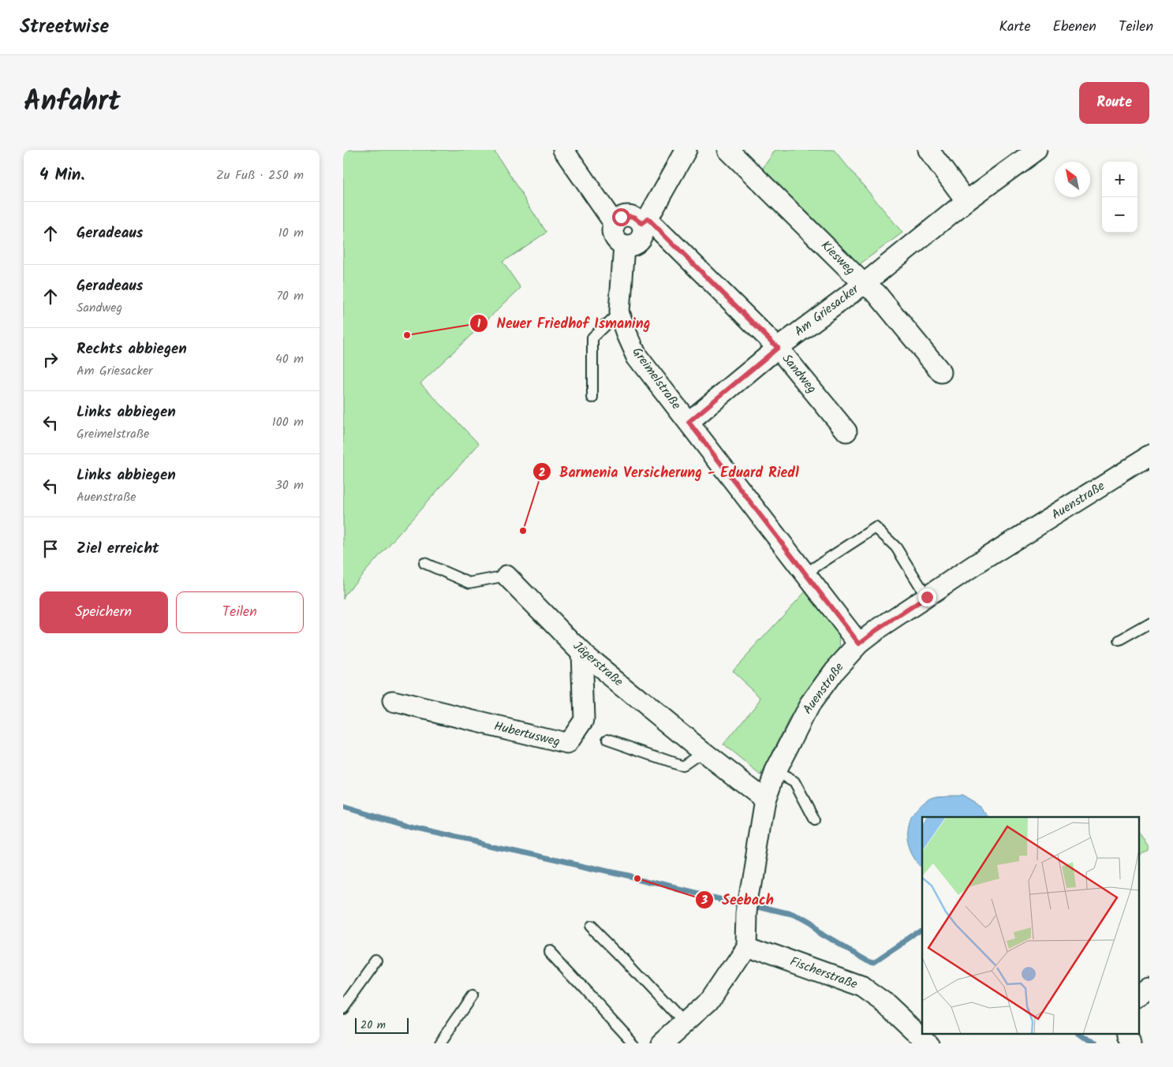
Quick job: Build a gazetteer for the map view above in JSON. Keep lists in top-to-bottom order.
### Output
{
  "streets": {
    "street": [
      "Kiesweg",
      "Am Griesacker",
      "Sandweg",
      "Greimelstraße",
      "Auenstraße",
      "Jägerstraße",
      "Hubertusweg",
      "Fischerstraße"
    ]
  },
  "crossings": [
    ["Kiesweg", "Am Griesacker"],
    ["Am Griesacker", "Sandweg"],
    ["Am Griesacker", "Greimelstraße"],
    ["Sandweg", "Greimelstraße"],
    ["Greimelstraße", "Auenstraße"],
    ["Auenstraße", "Jägerstraße"],
    ["Auenstraße", "Fischerstraße"],
    ["Jägerstraße", "Hubertusweg"]
  ],
  "places": ["Neuer Friedhof Ismaning", "Barmenia Versicherung - Eduard Riedl", "Seebach"],
  "scale_bar": "20 m",
  "north": "top left",
  "page": {
    "header": "Streetwise",
    "nav": ["Karte", "Ebenen", "Teilen"],
    "title": "Anfahrt",
    "buttons": [
      "Route",
      ["Speichern", "Teilen"]
    ],
    "heading": ["4 Min.", "Zu Fuß · 250 m"],
    "map_buttons": ["+", "−"],
    "list": [
      ["Geradeaus", "10 m"],
      ["Geradeaus", "Sandweg", "70 m"],
      ["Rechts abbiegen", "Am Griesacker", "40 m"],
      ["Links abbiegen", "Greimelstraße", "100 m"],
      ["Links abbiegen", "Auenstraße", "30 m"],
      "Ziel erreicht"
    ],
    "scale": "20 m"
  }
}
